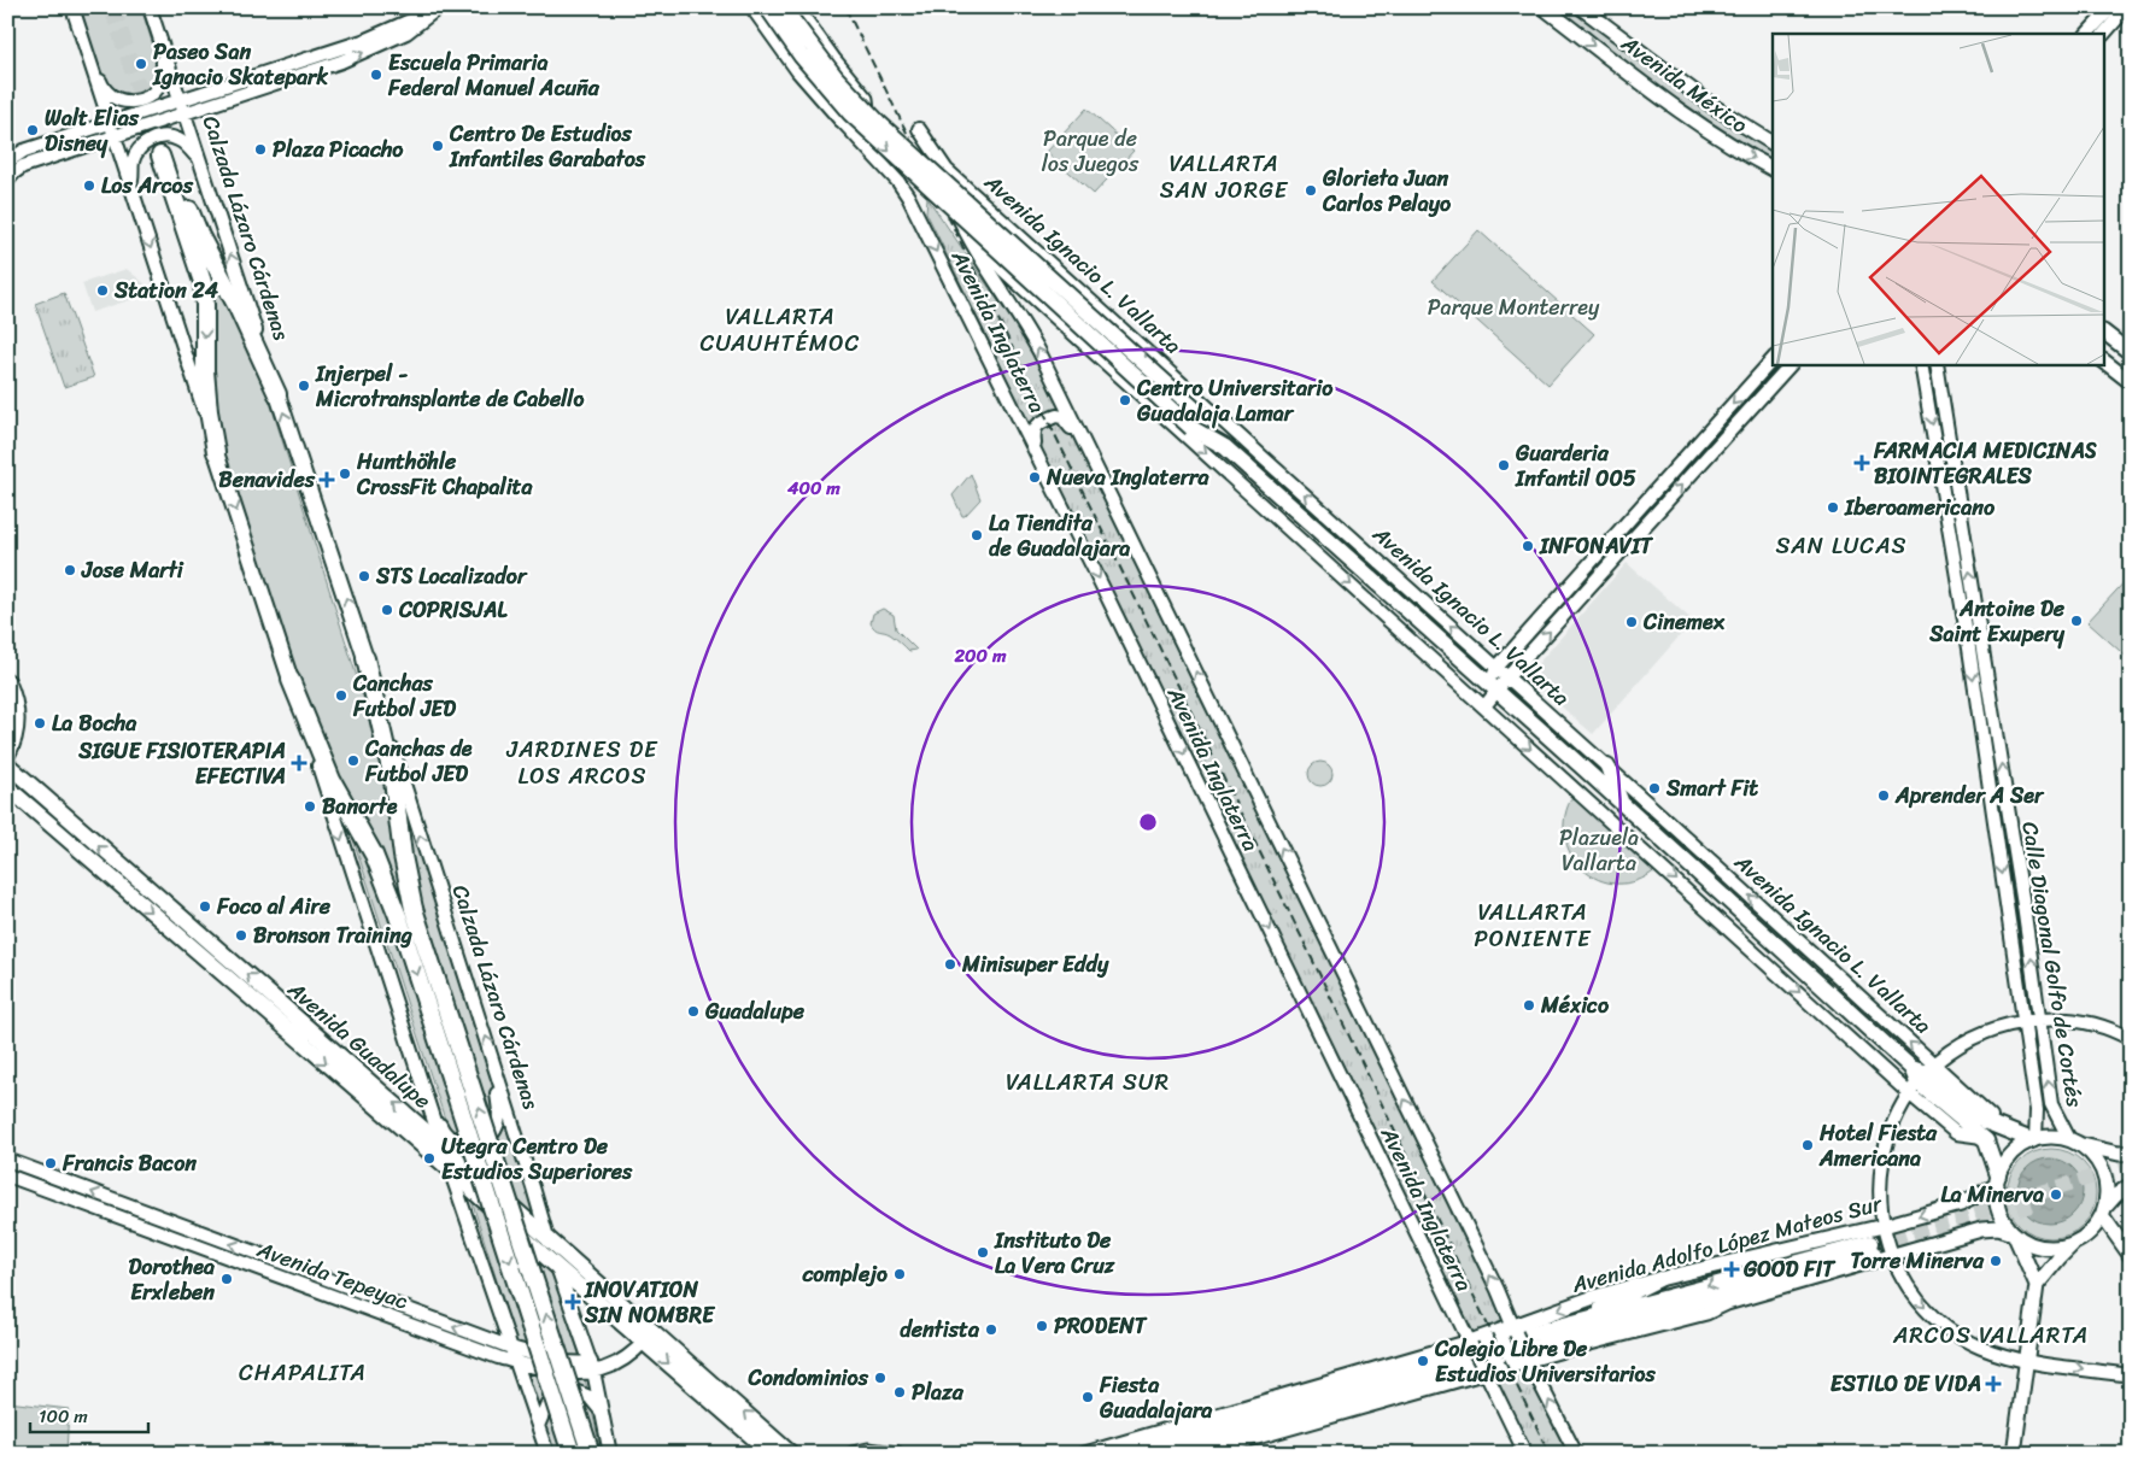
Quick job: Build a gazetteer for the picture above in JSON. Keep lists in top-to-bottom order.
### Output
{
  "streets": {
    "highway": ["Calzada Lázaro Cárdenas"],
    "main road": [
      "Avenida México",
      "Avenida Ignacio L. Vallarta",
      "Avenida Guadalupe",
      "Avenida Adolfo López Mateos Sur"
    ],
    "street": ["Avenida Inglaterra", "Calle Diagonal Golfo de Cortés", "Avenida Tepeyac"]
  },
  "crossings": [
    ["Calzada Lázaro Cárdenas", "Avenida Guadalupe"],
    ["Calzada Lázaro Cárdenas", "Avenida Tepeyac"],
    ["Avenida Ignacio L. Vallarta", "Avenida Inglaterra"],
    ["Avenida Ignacio L. Vallarta", "Calle Diagonal Golfo de Cortés"],
    ["Avenida Ignacio L. Vallarta", "Avenida Adolfo López Mateos Sur"],
    ["Avenida Inglaterra", "Avenida Adolfo López Mateos Sur"],
    ["Calle Diagonal Golfo de Cortés", "Avenida Adolfo López Mateos Sur"],
    ["Avenida Guadalupe", "Avenida Tepeyac"]
  ],
  "districts": [
    "VALLARTA SAN JORGE",
    "VALLARTA CUAUHTÉMOC",
    "SAN LUCAS",
    "JARDINES DE LOS ARCOS",
    "VALLARTA PONIENTE",
    "VALLARTA SUR",
    "ARCOS VALLARTA",
    "CHAPALITA"
  ],
  "parks": ["Parque de los Juegos", "Parque Monterrey", "Plazuela Vallarta"],
  "places": {
    "other": [
      "Paseo San Ignacio Skatepark",
      "Escuela Primaria Federal Manuel Acuña",
      "Walt Elias Disney",
      "Centro De Estudios Infantiles Garabatos",
      "Plaza Picacho",
      "Los Arcos",
      "Glorieta Juan Carlos Pelayo",
      "Station 24",
      "Injerpel - Microtransplante de Cabello",
      "Centro Universitario Guadalaja Lamar",
      "Guarderia Infantil 005",
      "Hunthöhle CrossFit Chapalita",
      "Nueva Inglaterra",
      "Iberoamericano",
      "La Tiendita de Guadalajara",
      "INFONAVIT",
      "Jose Marti",
      "STS Localizador",
      "COPRISJAL",
      "Antoine De Saint Exupery",
      "Cinemex",
      "Canchas Futbol JED",
      "La Bocha",
      "Canchas de Futbol JED",
      "Smart Fit",
      "Aprender A Ser",
      "Banorte",
      "Foco al Aire",
      "Bronson Training",
      "Minisuper Eddy",
      "México",
      "Guadalupe",
      "Hotel Fiesta Americana",
      "Utegra Centro De Estudios Superiores",
      "Francis Bacon",
      "La Minerva",
      "Instituto De La Vera Cruz",
      "Torre Minerva",
      "complejo",
      "Dorothea Erxleben",
      "PRODENT",
      "dentista",
      "Colegio Libre De Estudios Universitarios",
      "Condominios",
      "Plaza",
      "Fiesta Guadalajara"
    ],
    "health": [
      "FARMACIA MEDICINAS BIOINTEGRALES",
      "Benavides",
      "SIGUE FISIOTERAPIA EFECTIVA",
      "GOOD FIT",
      "INOVATION SIN NOMBRE",
      "ESTILO DE VIDA"
    ]
  },
  "scale_bar": "100 m",
  "rings": ["400 m", "200 m"]
}
